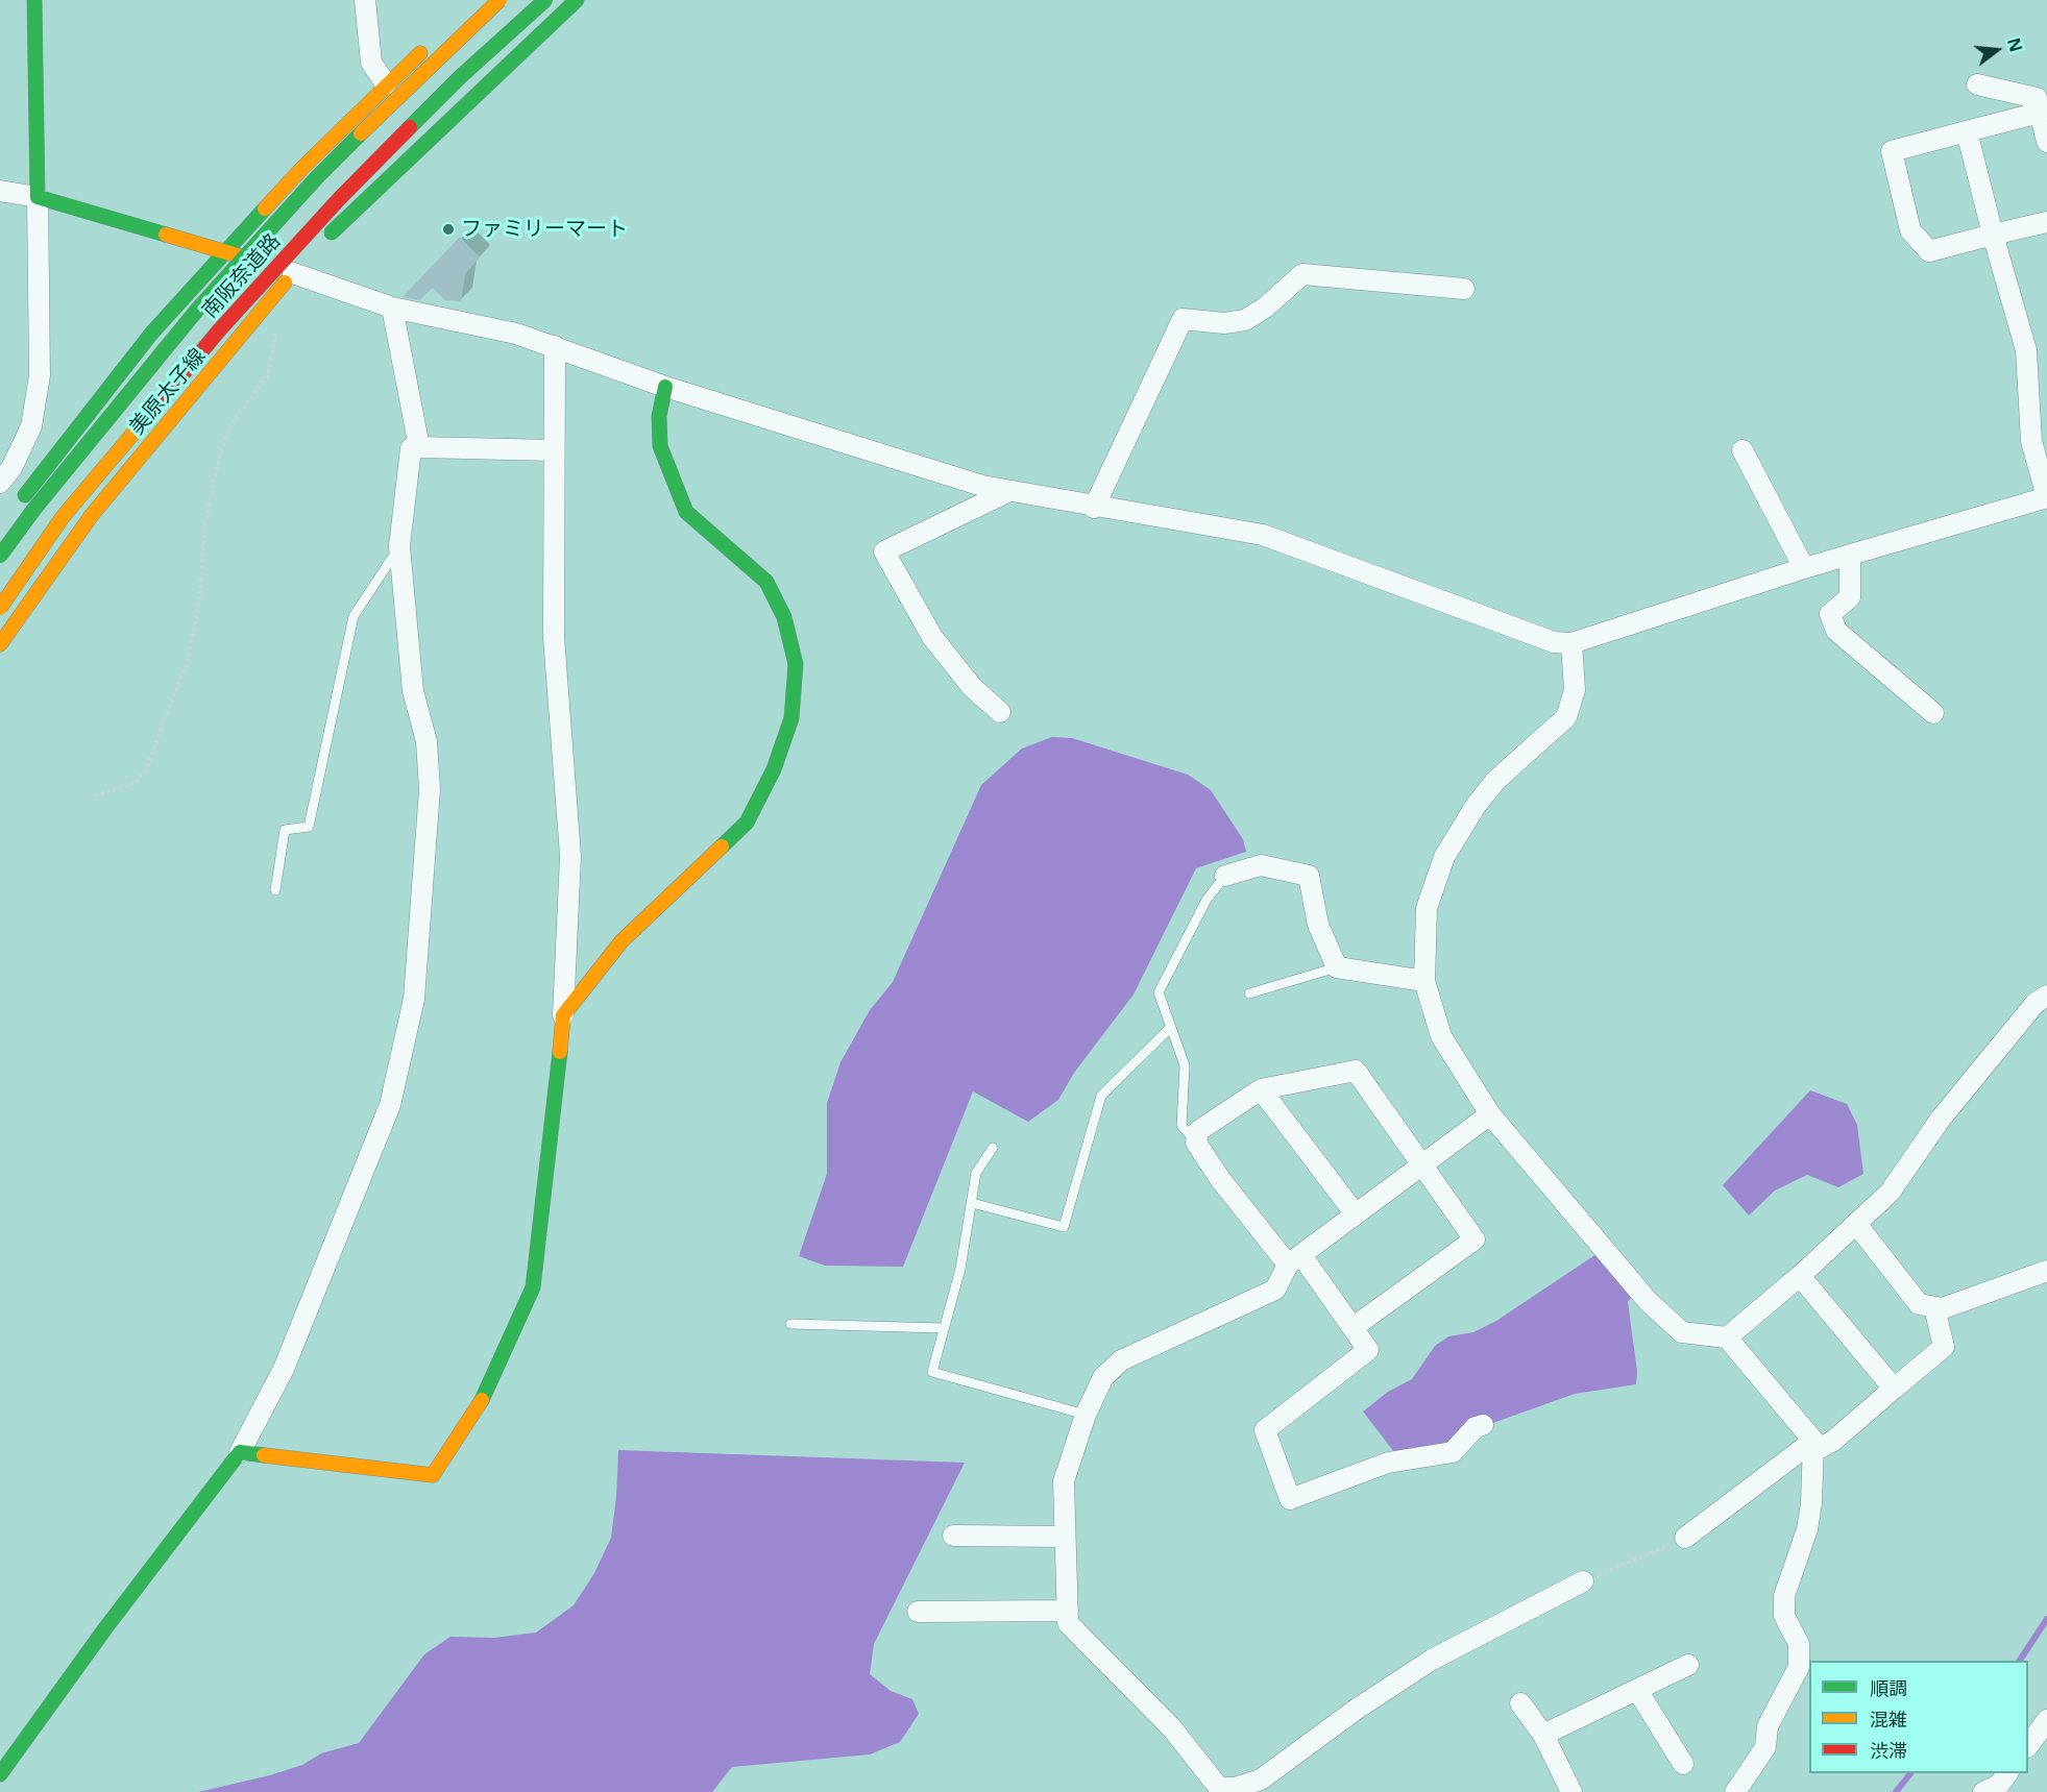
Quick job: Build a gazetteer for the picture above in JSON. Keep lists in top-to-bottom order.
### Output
{
  "streets": {
    "main road": ["南阪奈道路", "美原太子線"]
  },
  "places": ["ファミリーマート"],
  "legend": ["順調", "混雑", "渋滞"],
  "north": "right"
}
